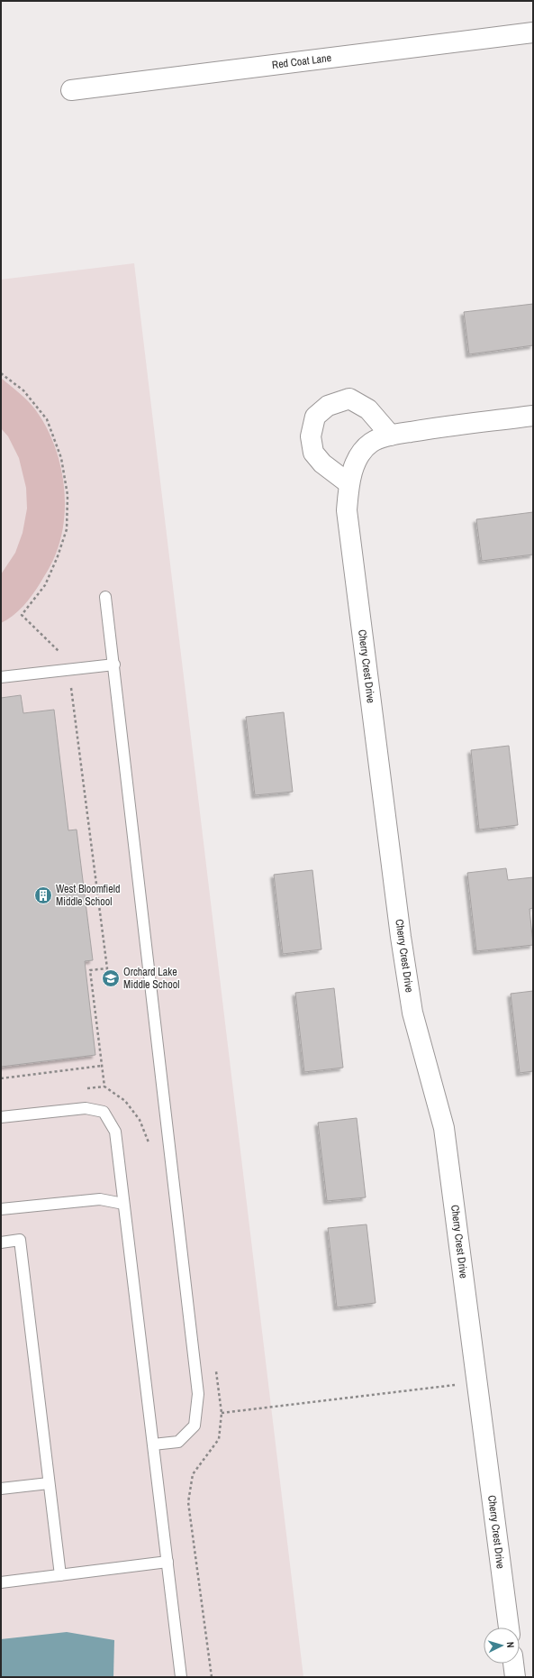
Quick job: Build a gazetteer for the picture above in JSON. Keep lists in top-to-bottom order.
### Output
{
  "streets": {
    "street": ["Red Coat Lane", "Cherry Crest Drive"]
  },
  "places": {
    "building": ["West Bloomfield Middle School"],
    "school or university": ["Orchard Lake Middle School"]
  },
  "north": "right"
}
